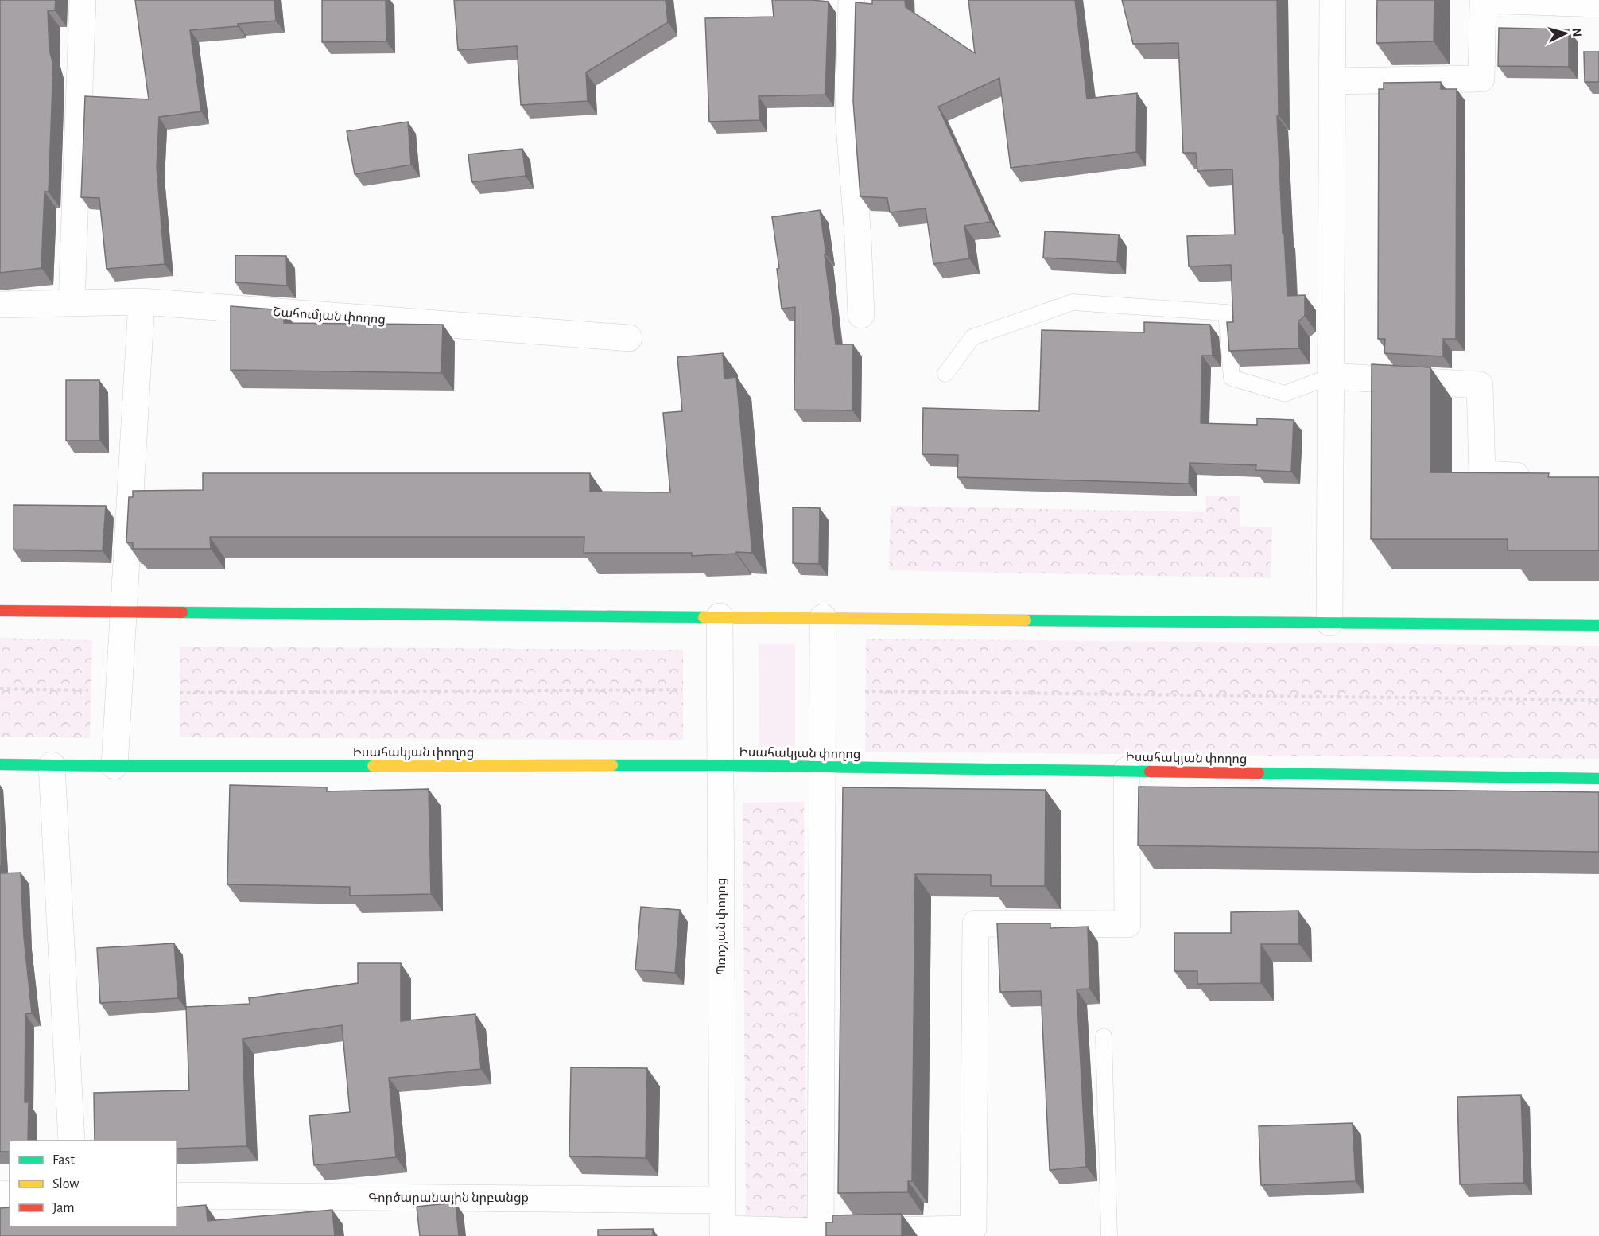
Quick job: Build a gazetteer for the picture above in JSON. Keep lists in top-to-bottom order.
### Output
{
  "streets": {
    "street": [
      "Շահումյան փողոց",
      "Իսահակյան փողոց",
      "Պռոշյան փողոց",
      "Գործարանային նրբանցք"
    ]
  },
  "crossings": [
    ["Իսահակյան փողոց", "Պռոշյան փողոց"],
    ["Պռոշյան փողոց", "Գործարանային նրբանցք"]
  ],
  "legend": ["Fast", "Slow", "Jam"],
  "north": "right"
}
